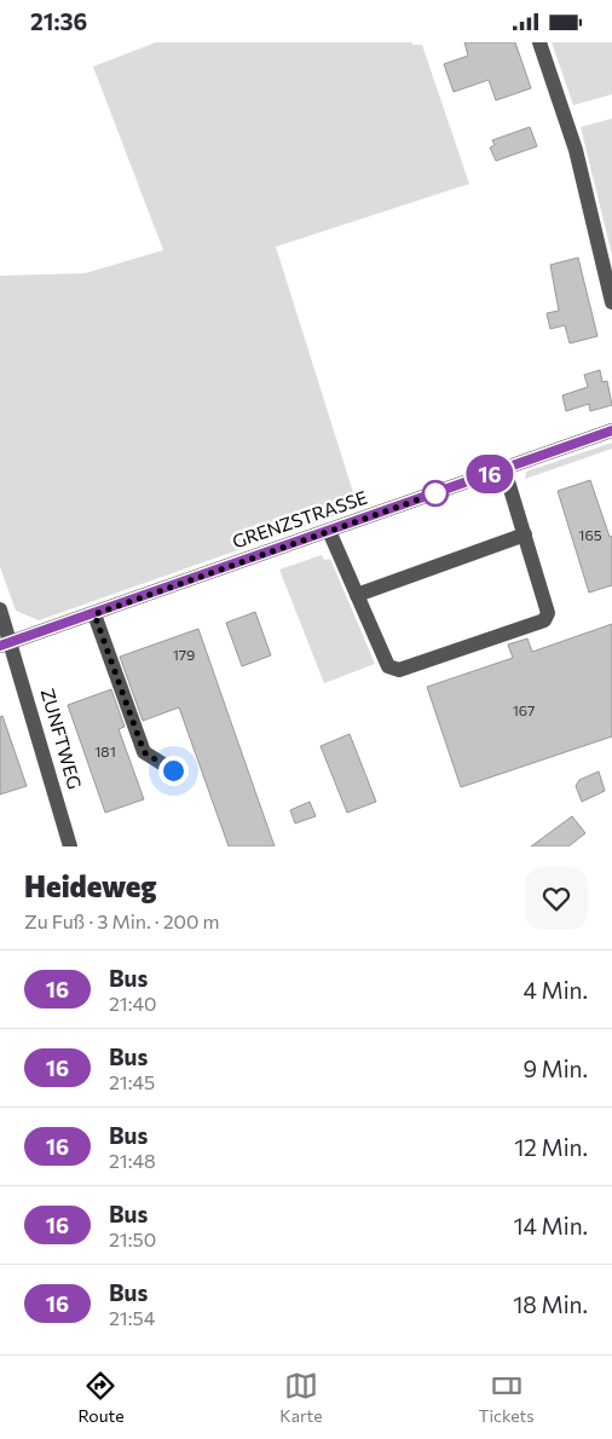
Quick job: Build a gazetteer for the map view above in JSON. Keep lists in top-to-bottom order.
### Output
{
  "streets": {
    "street": ["GRENZSTRASSE", "ZUNFTWEG"]
  },
  "crossings": [
    ["GRENZSTRASSE", "ZUNFTWEG"]
  ],
  "lines": ["bus line 16"],
  "house_numbers": [
    "165",
    "179",
    "167",
    "181"
  ],
  "page": {
    "status": "21:36",
    "on_map": "16",
    "heading": ["Heideweg", "Zu Fuß · 3 Min. · 200 m"],
    "list": [
      {
        "mark": "16",
        "name": "Bus",
        "note": "21:40",
        "value": "4 Min."
      },
      {
        "mark": "16",
        "name": "Bus",
        "note": "21:45",
        "value": "9 Min."
      },
      {
        "mark": "16",
        "name": "Bus",
        "note": "21:48",
        "value": "12 Min."
      },
      {
        "mark": "16",
        "name": "Bus",
        "note": "21:50",
        "value": "14 Min."
      },
      {
        "mark": "16",
        "name": "Bus",
        "note": "21:54",
        "value": "18 Min."
      }
    ],
    "tabs": ["Route", "Karte", "Tickets"]
  }
}
